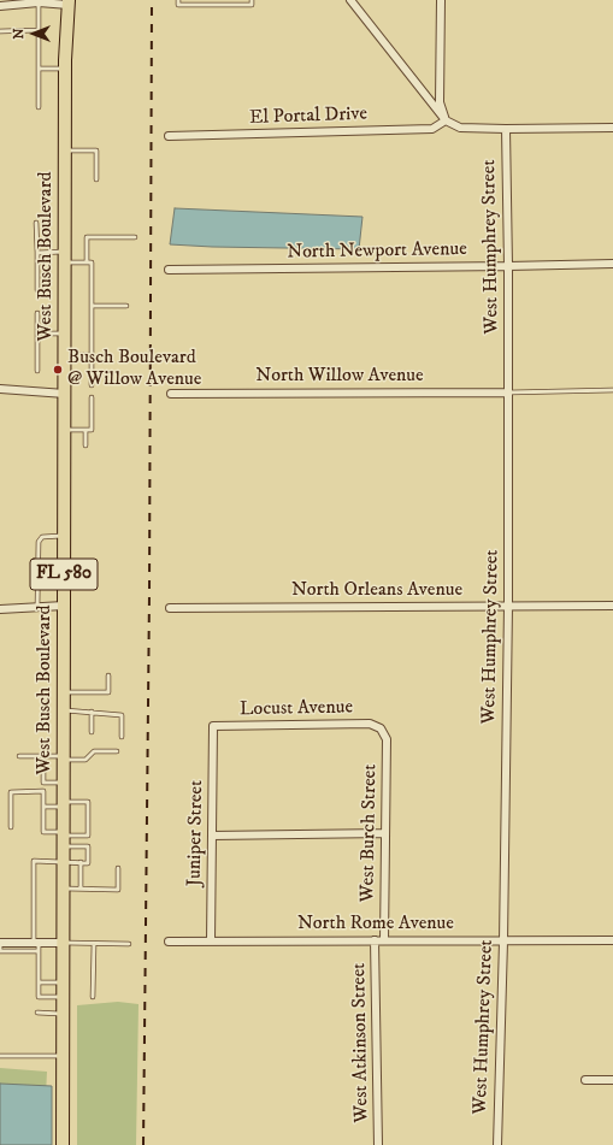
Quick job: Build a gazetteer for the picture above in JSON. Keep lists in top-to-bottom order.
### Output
{
  "streets": {
    "main road": ["West Busch Boulevard", "FL 580"],
    "street": [
      "El Portal Drive",
      "West Humphrey Street",
      "North Newport Avenue",
      "North Willow Avenue",
      "North Orleans Avenue",
      "Locust Avenue",
      "Juniper Street",
      "West Burch Street",
      "North Rome Avenue",
      "West Atkinson Street"
    ]
  },
  "crossings": [
    ["West Humphrey Street", "North Newport Avenue"],
    ["West Humphrey Street", "North Willow Avenue"],
    ["West Humphrey Street", "North Orleans Avenue"],
    ["West Humphrey Street", "North Rome Avenue"],
    ["Locust Avenue", "Juniper Street"],
    ["Locust Avenue", "West Burch Street"],
    ["Juniper Street", "North Rome Avenue"],
    ["West Burch Street", "North Rome Avenue"],
    ["North Rome Avenue", "West Atkinson Street"]
  ],
  "places": ["Busch Boulevard @ Willow Avenue"],
  "north": "left"
}
